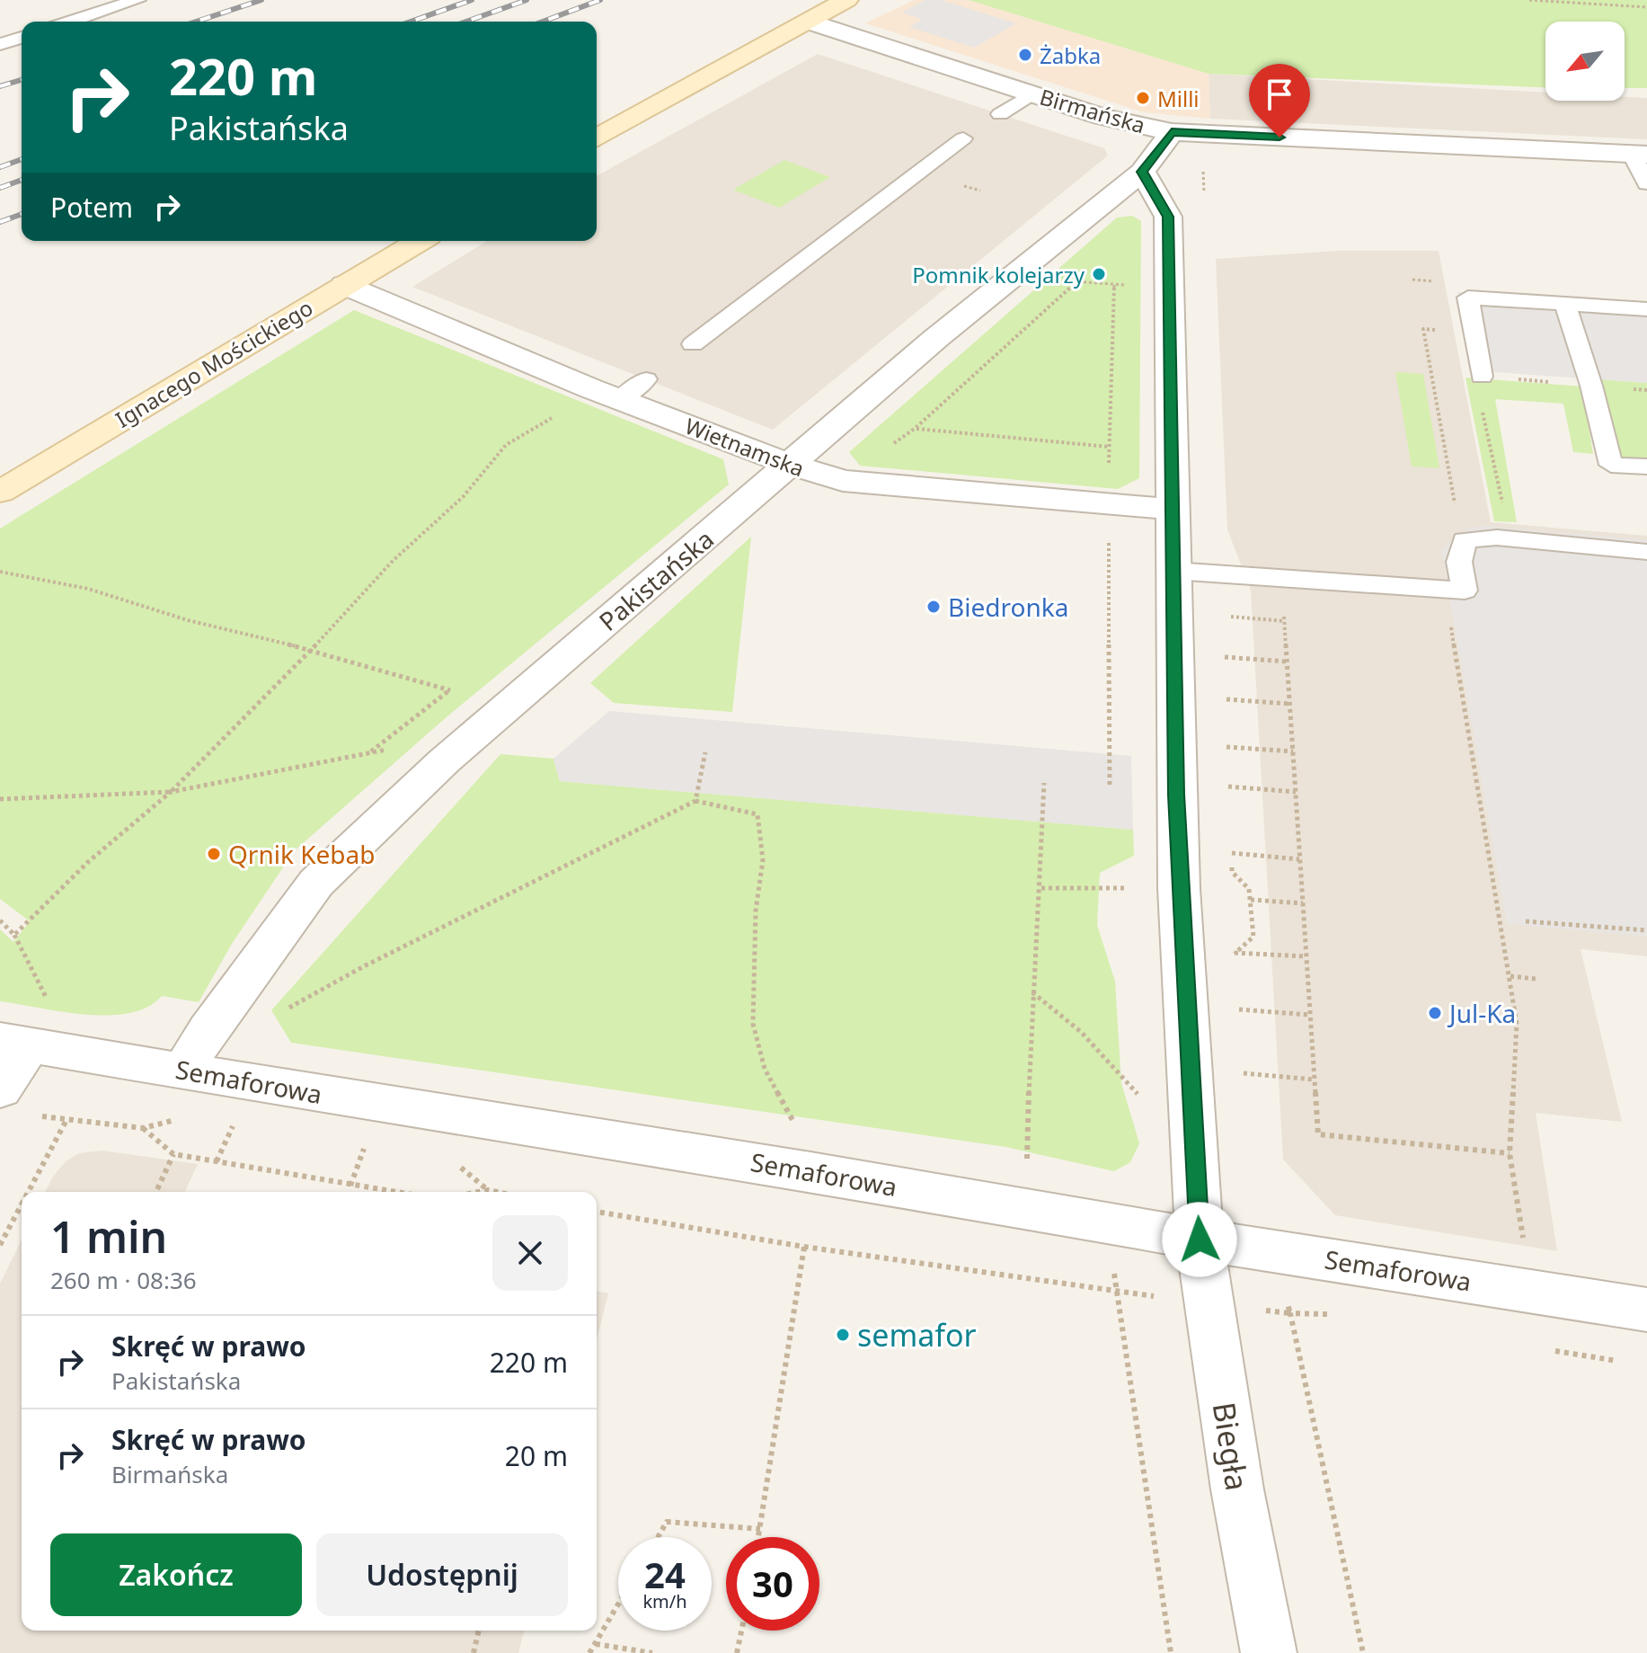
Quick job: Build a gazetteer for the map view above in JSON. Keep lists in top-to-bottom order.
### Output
{
  "streets": {
    "street": [
      "Birmańska",
      "Ignacego Mościckiego",
      "Wietnamska",
      "Pakistańska",
      "Semaforowa",
      "Biegła"
    ]
  },
  "crossings": [
    ["Birmańska", "Pakistańska"],
    ["Ignacego Mościckiego", "Wietnamska"],
    ["Wietnamska", "Pakistańska"],
    ["Wietnamska", "Biegła"],
    ["Pakistańska", "Semaforowa"],
    ["Pakistańska", "Biegła"],
    ["Semaforowa", "Biegła"]
  ],
  "places": [
    "Żabka",
    "Milli",
    "Pomnik kolejarzy",
    "Biedronka",
    "Qrnik Kebab",
    "Jul-Ka",
    "semafor"
  ],
  "north": "bottom left",
  "page": {
    "turn": ["220 m", "Pakistańska"],
    "then": "Potem",
    "heading": ["1 min", "260 m · 08:36"],
    "list": [
      {
        "name": "Skręć w prawo",
        "note": "Pakistańska",
        "value": "220 m"
      },
      {
        "name": "Skręć w prawo",
        "note": "Birmańska",
        "value": "20 m"
      }
    ],
    "buttons": ["Zakończ", "Udostępnij"],
    "speed": "24 km/h",
    "limit": "30"
  }
}
